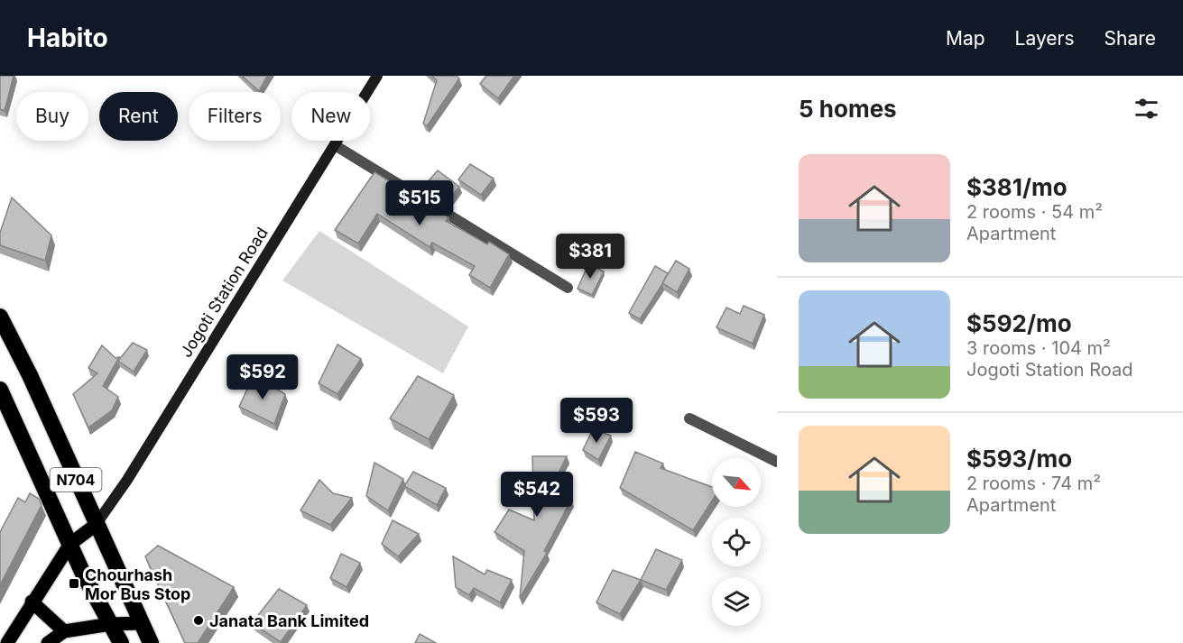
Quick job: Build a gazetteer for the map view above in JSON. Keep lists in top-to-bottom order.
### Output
{
  "streets": {
    "highway": ["N704"],
    "street": ["Jogoti Station Road"]
  },
  "crossings": [
    ["Jogoti Station Road", "N704"]
  ],
  "places": {
    "transit": ["Chourhash Mor Bus Stop"],
    "other": ["Janata Bank Limited"]
  },
  "north": "bottom right",
  "page": {
    "header": "Habito",
    "nav": ["Map", "Layers", "Share"],
    "heading": "5 homes",
    "chip": [
      "Buy",
      "Rent",
      "Filters",
      "New"
    ],
    "list": [
      {
        "name": "$381/mo",
        "note": "2 rooms · 54 m² · Apartment"
      },
      {
        "name": "$592/mo",
        "note": "3 rooms · 104 m² · Jogoti Station Road"
      },
      {
        "name": "$593/mo",
        "note": "2 rooms · 74 m² · Apartment"
      }
    ],
    "price": [
      "$515",
      "$381",
      "$592",
      "$593",
      "$542"
    ]
  }
}
